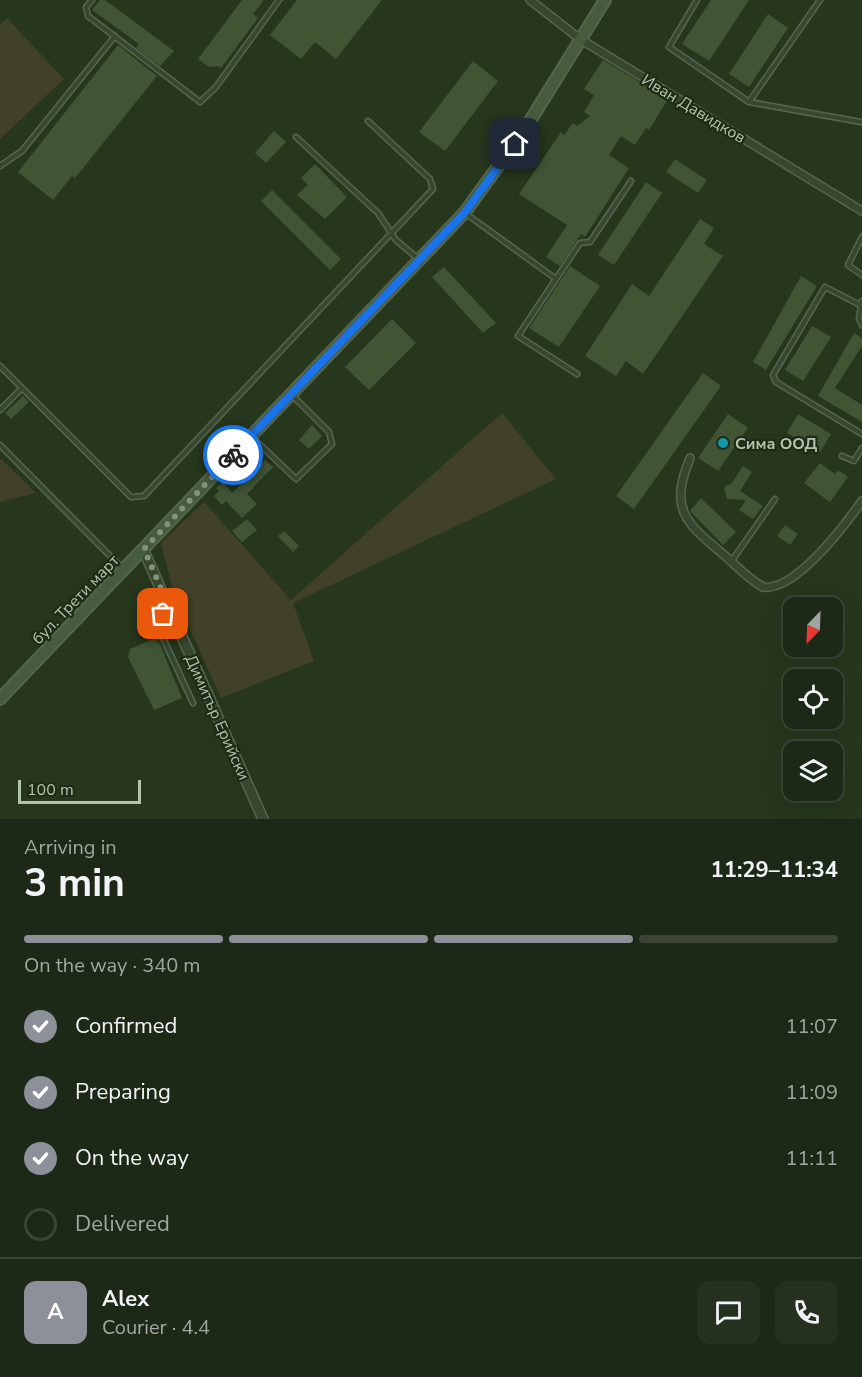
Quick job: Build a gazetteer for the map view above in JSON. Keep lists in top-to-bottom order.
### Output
{
  "streets": {
    "main road": ["бул. Трети март"],
    "street": ["Иван Давидков", "Димитър Ерийски"]
  },
  "crossings": [
    ["Иван Давидков", "бул. Трети март"],
    ["бул. Трети март", "Димитър Ерийски"]
  ],
  "places": ["Сима ООД"],
  "scale_bar": "100 m",
  "north": "bottom left",
  "page": {
    "scale": "100 m",
    "heading": ["3 min", "Arriving in", "11:29–11:34"],
    "panel": ["Alex", "Courier · 4.4"],
    "bar": "On the way · 340 m",
    "list": [
      ["Confirmed", "11:07"],
      ["Preparing", "11:09"],
      ["On the way", "11:11"],
      "Delivered"
    ],
    "round": "A"
  }
}
